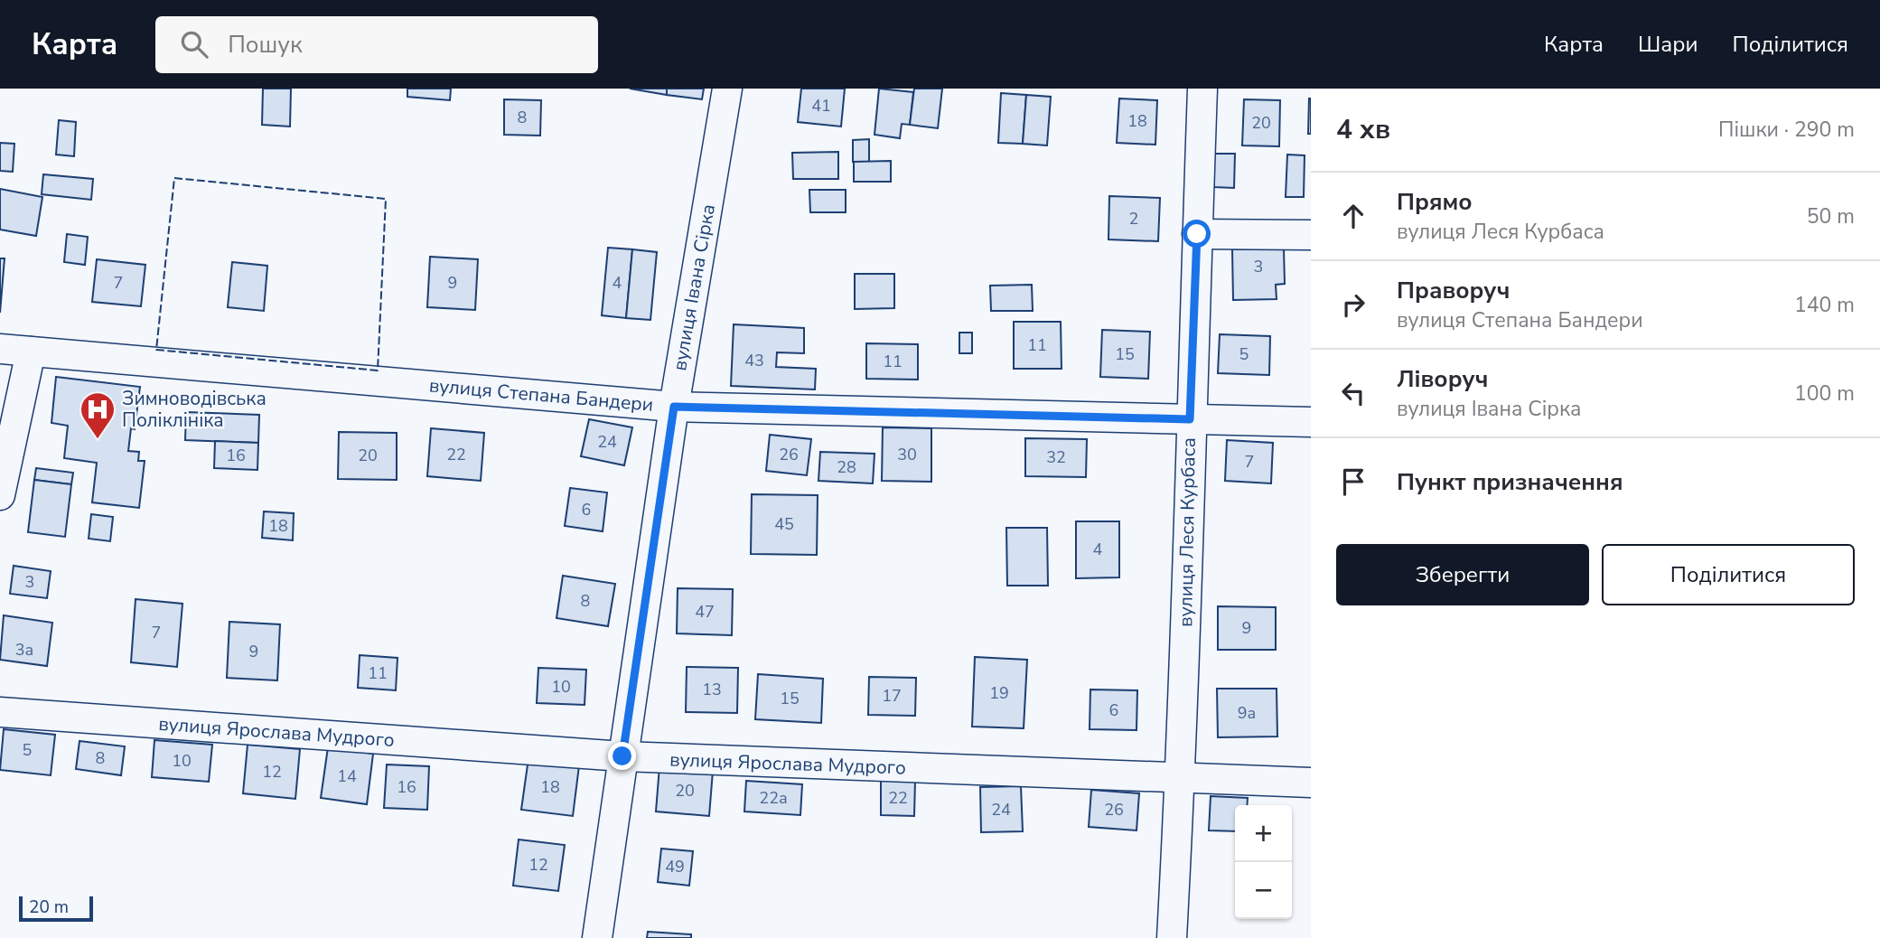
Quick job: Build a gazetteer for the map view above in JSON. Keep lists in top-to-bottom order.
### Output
{
  "streets": {
    "street": [
      "вулиця Івана Сірка",
      "вулиця Степана Бандери",
      "вулиця Леся Курбаса",
      "вулиця Ярослава Мудрого"
    ]
  },
  "crossings": [
    ["вулиця Івана Сірка", "вулиця Степана Бандери"],
    ["вулиця Івана Сірка", "вулиця Ярослава Мудрого"],
    ["вулиця Степана Бандери", "вулиця Леся Курбаса"],
    ["вулиця Леся Курбаса", "вулиця Ярослава Мудрого"]
  ],
  "places": {
    "hospital": ["Зимноводівська Поліклініка"]
  },
  "house_numbers": [
    "41",
    "8",
    "18",
    "20",
    "2",
    "3",
    "7",
    "9",
    "4",
    "11",
    "15",
    "5",
    "43",
    "11",
    "24",
    "22",
    "26",
    "30",
    "16",
    "20",
    "32",
    "7",
    "28",
    "6",
    "45",
    "18",
    "4",
    "3",
    "8",
    "47",
    "9",
    "7",
    "3а",
    "9",
    "11",
    "10",
    "13",
    "19",
    "17",
    "15",
    "6",
    "9а",
    "5",
    "8",
    "10",
    "12",
    "14",
    "16",
    "18",
    "20",
    "22а",
    "22",
    "24",
    "26",
    "12",
    "49"
  ],
  "scale_bar": "20 m",
  "page": {
    "header": "Карта",
    "search": "Пошук",
    "nav": ["Карта", "Шари", "Поділитися"],
    "heading": ["4 хв", "Пішки · 290 m"],
    "list": [
      ["Прямо", "вулиця Леся Курбаса", "50 m"],
      ["Праворуч", "вулиця Степана Бандери", "140 m"],
      ["Ліворуч", "вулиця Івана Сірка", "100 m"],
      "Пункт призначення"
    ],
    "buttons": ["Зберегти", "Поділитися"],
    "map_buttons": ["+", "−"],
    "scale": "20 m"
  }
}
